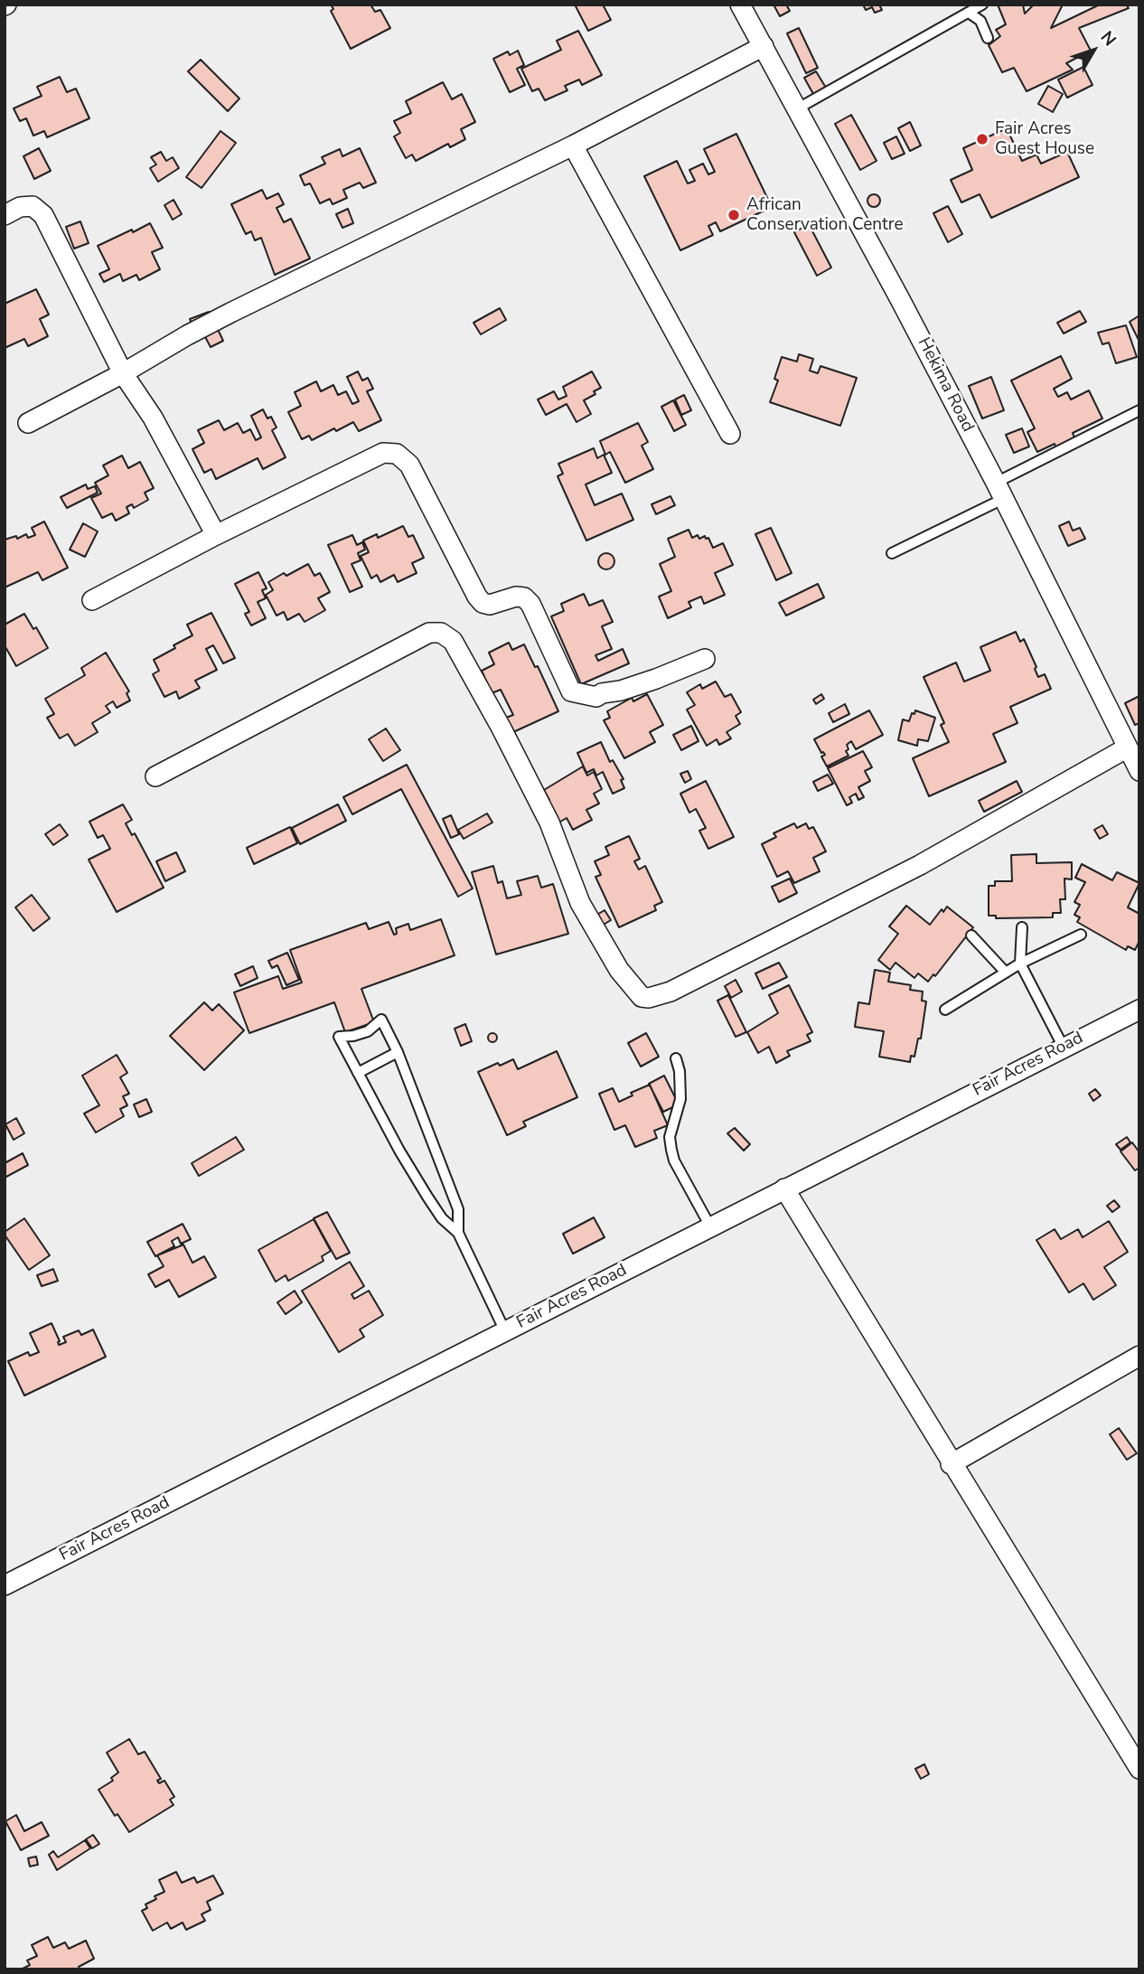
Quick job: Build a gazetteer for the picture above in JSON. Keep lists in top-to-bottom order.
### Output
{
  "streets": {
    "street": ["Hekima Road", "Fair Acres Road"]
  },
  "places": ["Fair Acres Guest House", "African Conservation Centre"],
  "north": "top right"
}
